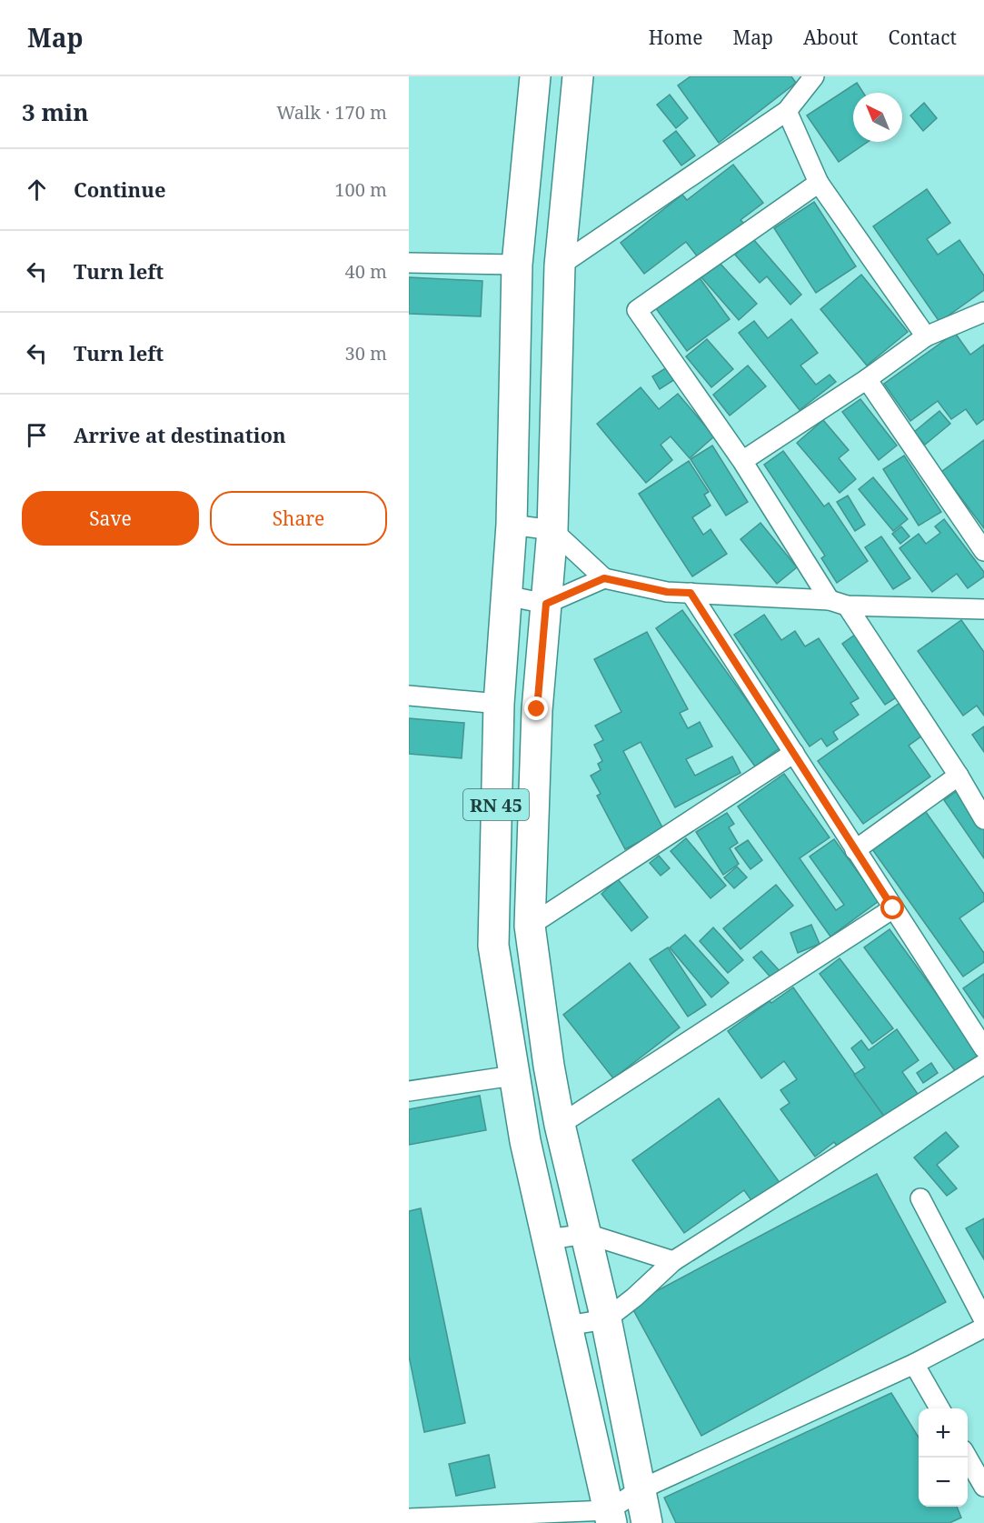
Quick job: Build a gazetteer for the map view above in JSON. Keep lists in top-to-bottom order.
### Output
{
  "streets": {
    "main road": ["RN 45"]
  },
  "north": "top left",
  "page": {
    "header": "Map",
    "nav": [
      "Home",
      "Map",
      "About",
      "Contact"
    ],
    "heading": ["3 min", "Walk · 170 m"],
    "list": [
      ["Continue", "100 m"],
      ["Turn left", "40 m"],
      ["Turn left", "30 m"],
      "Arrive at destination"
    ],
    "buttons": ["Save", "Share"],
    "map_buttons": ["+", "−"]
  }
}
